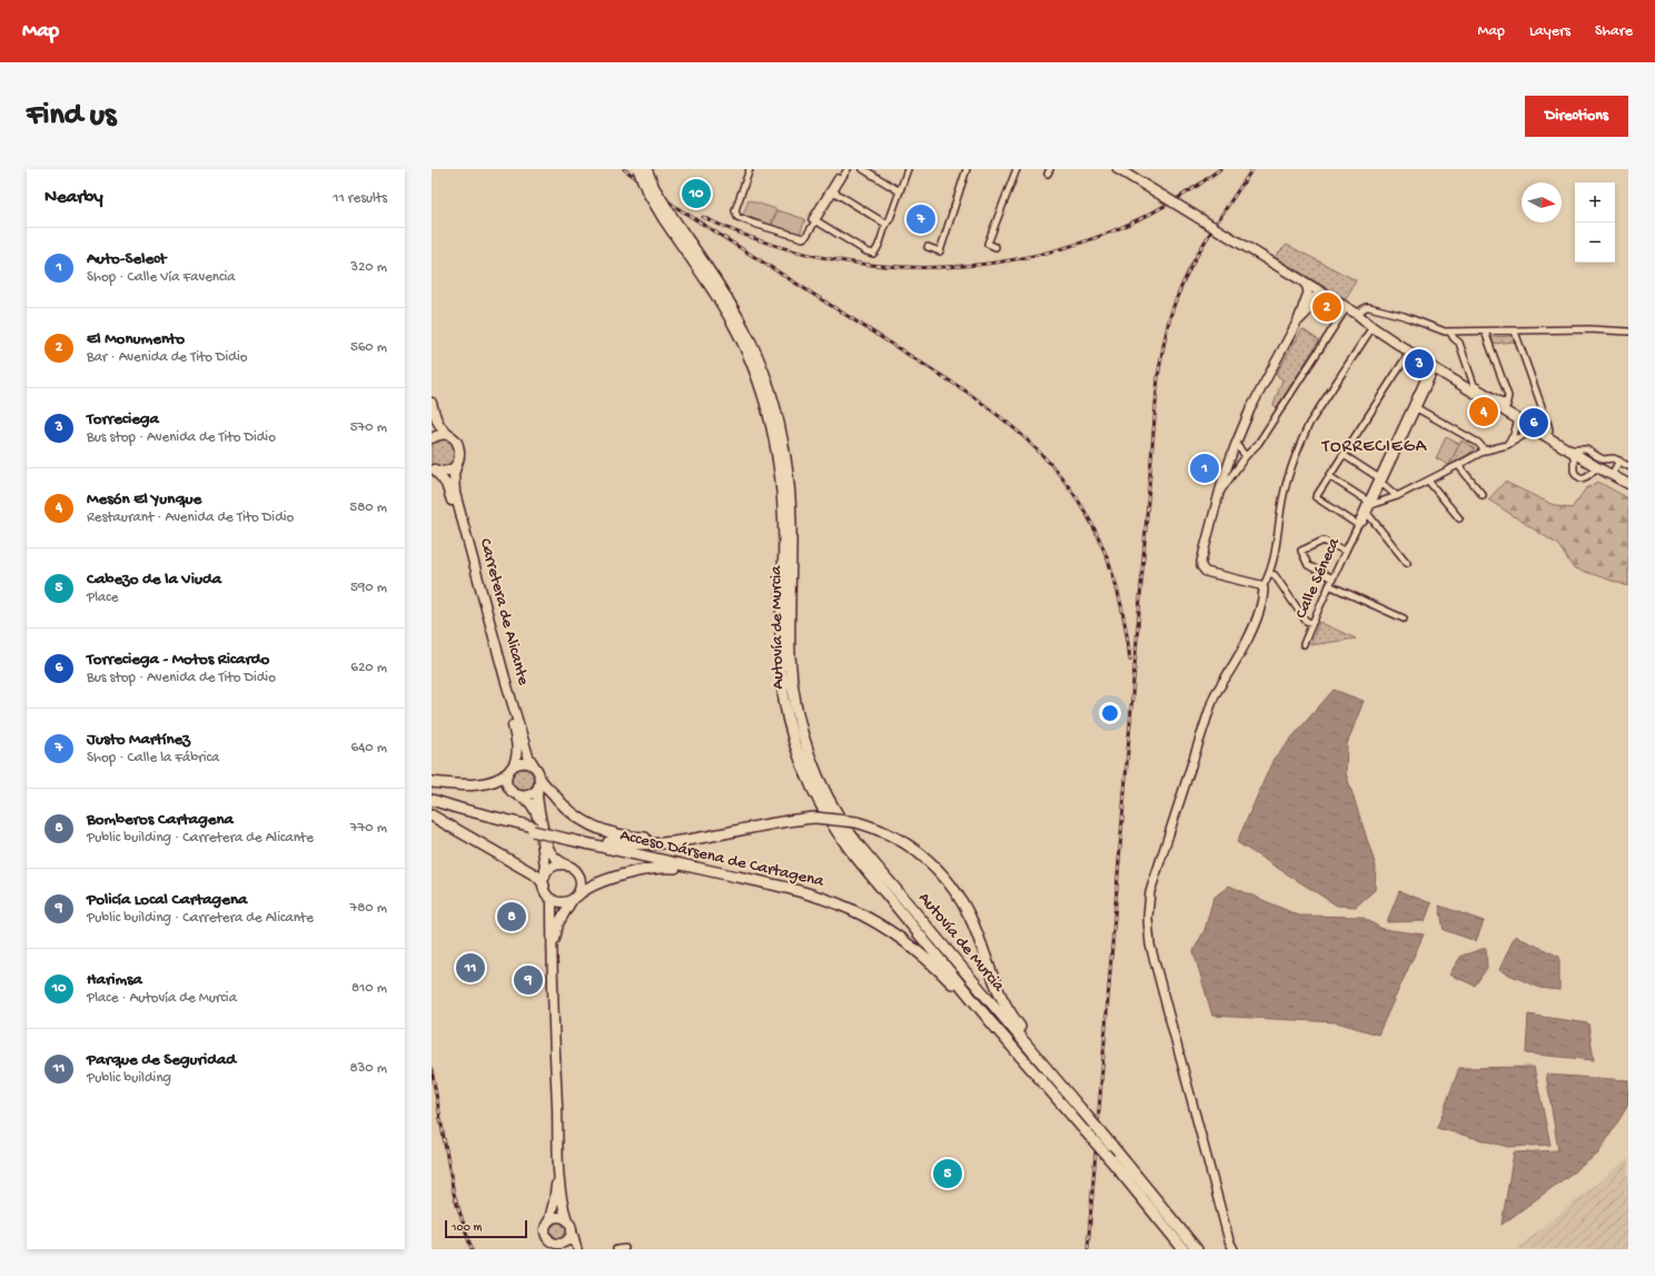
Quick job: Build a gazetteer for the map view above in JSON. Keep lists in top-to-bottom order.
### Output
{
  "streets": {
    "highway": ["Autovía de Murcia", "Acceso Dársena de Cartagena"],
    "main road": ["Carretera de Alicante"],
    "street": ["Calle Séneca"]
  },
  "crossings": [
    ["Autovía de Murcia", "Acceso Dársena de Cartagena"]
  ],
  "districts": ["TORRECIEGA"],
  "scale_bar": "100 m",
  "north": "right",
  "page": {
    "header": "Map",
    "nav": ["Map", "Layers", "Share"],
    "buttons": "Directions",
    "title": "Find us",
    "heading": ["Nearby", "11 results"],
    "pins": [
      "10",
      "7",
      "2",
      "3",
      "4",
      "6",
      "1",
      "8",
      "11",
      "9",
      "5"
    ],
    "map_buttons": ["+", "−"],
    "list": [
      {
        "mark": "1",
        "name": "Auto-Select",
        "note": "Shop · Calle Vía Favencia",
        "value": "320 m"
      },
      {
        "mark": "2",
        "name": "El Monumento",
        "note": "Bar · Avenida de Tito Didio",
        "value": "560 m"
      },
      {
        "mark": "3",
        "name": "Torreciega",
        "note": "Bus stop · Avenida de Tito Didio",
        "value": "570 m"
      },
      {
        "mark": "4",
        "name": "Mesón El Yunque",
        "note": "Restaurant · Avenida de Tito Didio",
        "value": "580 m"
      },
      {
        "mark": "5",
        "name": "Cabezo de la Viuda",
        "note": "Place",
        "value": "590 m"
      },
      {
        "mark": "6",
        "name": "Torreciega - Motos Ricardo",
        "note": "Bus stop · Avenida de Tito Didio",
        "value": "620 m"
      },
      {
        "mark": "7",
        "name": "Justo Martínez",
        "note": "Shop · Calle la Fábrica",
        "value": "640 m"
      },
      {
        "mark": "8",
        "name": "Bomberos Cartagena",
        "note": "Public building · Carretera de Alicante",
        "value": "770 m"
      },
      {
        "mark": "9",
        "name": "Policía Local Cartagena",
        "note": "Public building · Carretera de Alicante",
        "value": "780 m"
      },
      {
        "mark": "10",
        "name": "Harimsa",
        "note": "Place · Autovía de Murcia",
        "value": "810 m"
      },
      {
        "mark": "11",
        "name": "Parque de Seguridad",
        "note": "Public building",
        "value": "830 m"
      }
    ],
    "scale": "100 m"
  }
}
